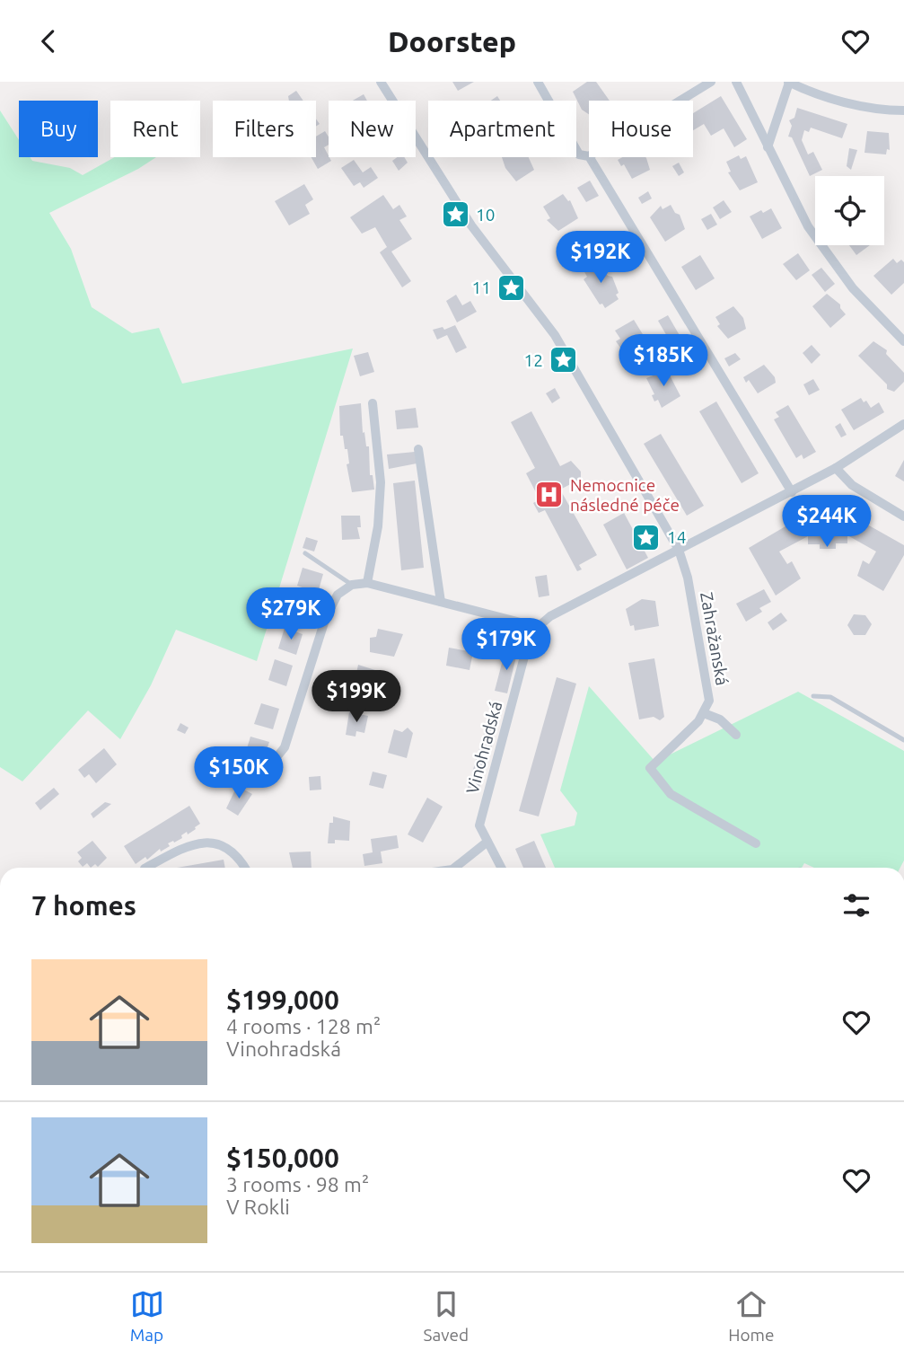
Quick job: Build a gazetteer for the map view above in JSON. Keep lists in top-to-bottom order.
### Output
{
  "streets": {
    "street": ["Zahražanská", "Vinohradská"]
  },
  "places": {
    "place": [
      "10",
      "11",
      "12",
      "14"
    ],
    "hospital": ["Nemocnice následné péče"]
  },
  "page": {
    "header": "Doorstep",
    "chip": [
      "Buy",
      "Rent",
      "Filters",
      "New",
      "Apartment",
      "House"
    ],
    "price": [
      "$192K",
      "$185K",
      "$244K",
      "$279K",
      "$179K",
      "$199K",
      "$150K"
    ],
    "heading": "7 homes",
    "list": [
      {
        "name": "$199,000",
        "note": "4 rooms · 128 m² · Vinohradská"
      },
      {
        "name": "$150,000",
        "note": "3 rooms · 98 m² · V Rokli"
      }
    ],
    "tabs": ["Map", "Saved", "Home"]
  }
}
